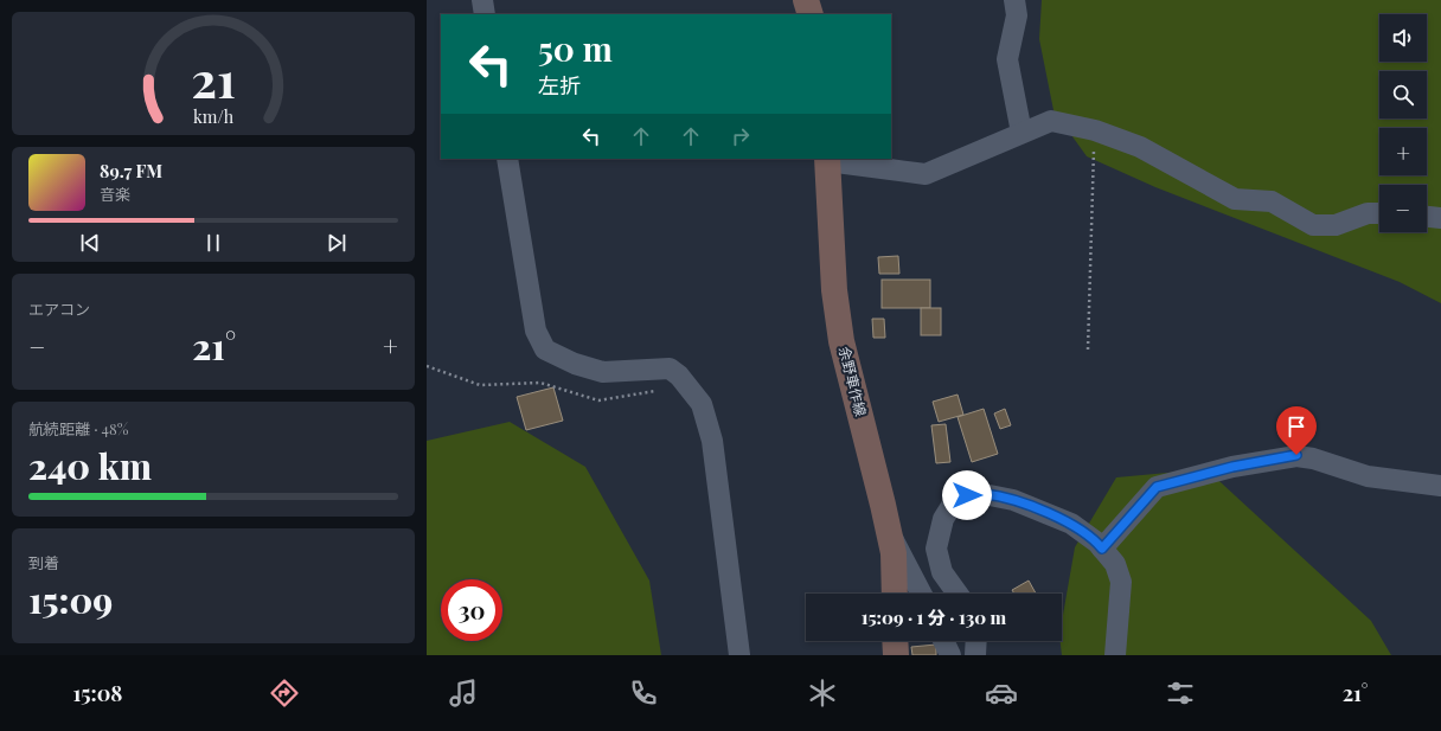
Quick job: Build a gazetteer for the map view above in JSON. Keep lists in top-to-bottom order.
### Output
{
  "streets": {
    "main road": ["余野車作線"]
  },
  "page": {
    "map_buttons": ["+", "−"],
    "turn": ["50 m", "左折"],
    "song": ["89.7 FM", "音楽"],
    "tile": [
      "エアコン",
      ["航続距離 · 48%", "240 km"],
      ["到着", "15:09"]
    ],
    "heat": ["−", "21°", "+"],
    "limit": "30",
    "trip": "15:09 · 1 分 · 130 m",
    "tabs": ["15:08", "21°"],
    "gauge": ["21", "km/h"]
  }
}
